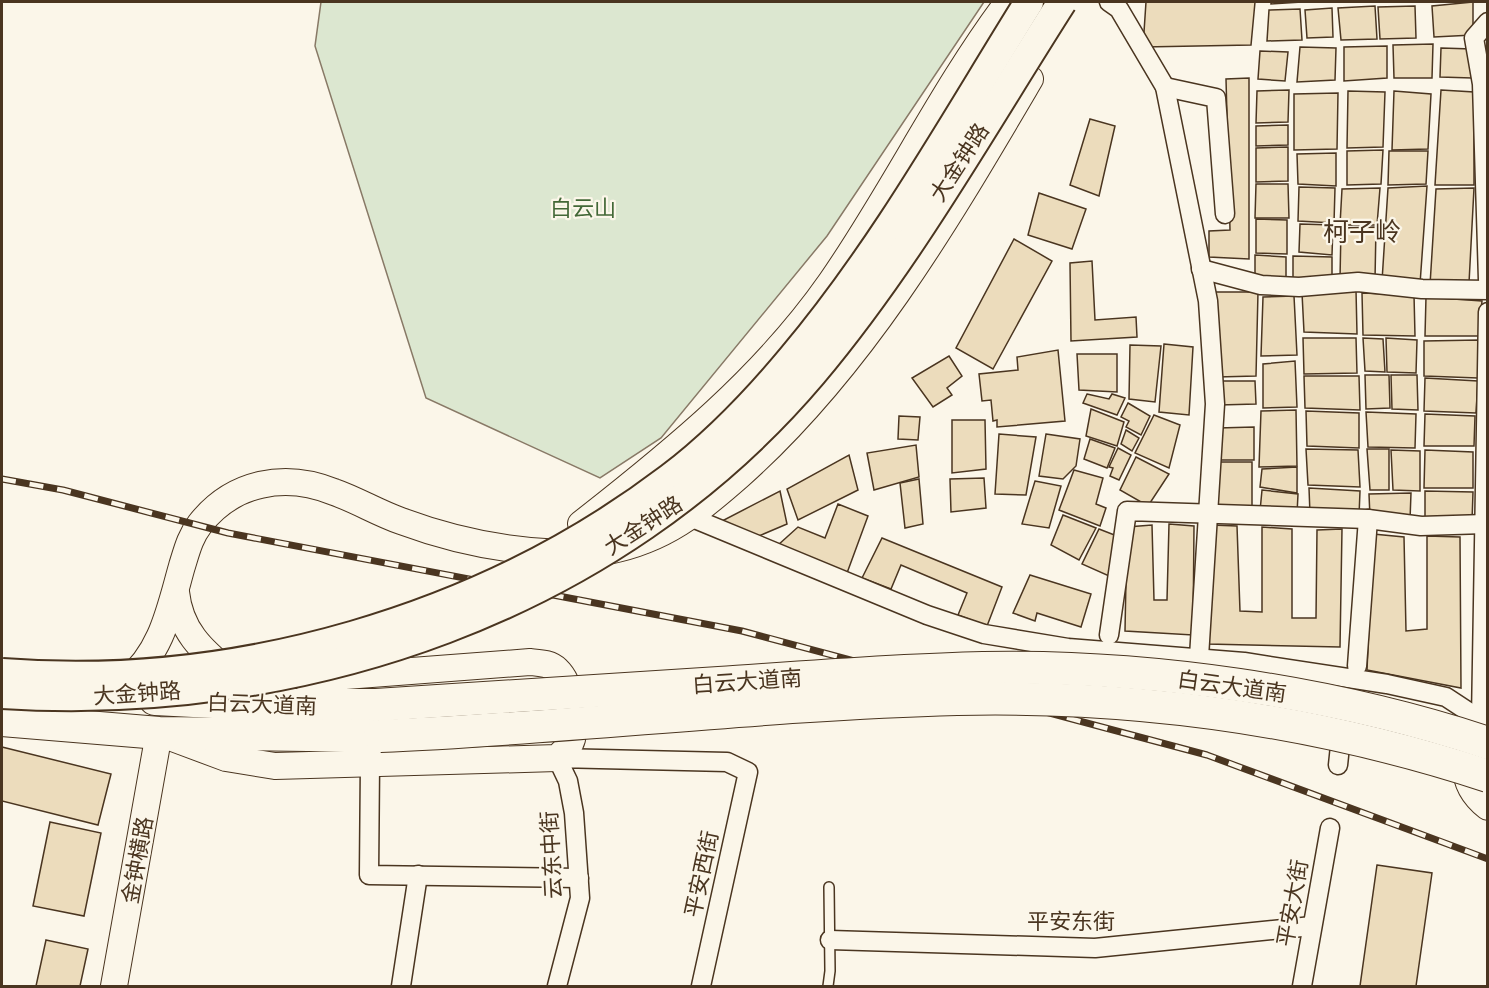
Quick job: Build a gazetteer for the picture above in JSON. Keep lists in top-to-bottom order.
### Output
{
  "streets": {
    "highway": ["白云大道南"],
    "main road": ["大金钟路"],
    "street": [
      "云东中街",
      "金钟横路",
      "平安西街",
      "平安大街",
      "平安东街"
    ]
  },
  "crossings": [
    ["大金钟路", "白云大道南"],
    ["白云大道南", "金钟横路"],
    ["云东中街", "平安西街"],
    ["平安大街", "平安东街"]
  ],
  "districts": ["柯子岭"],
  "parks": ["白云山"]
}
